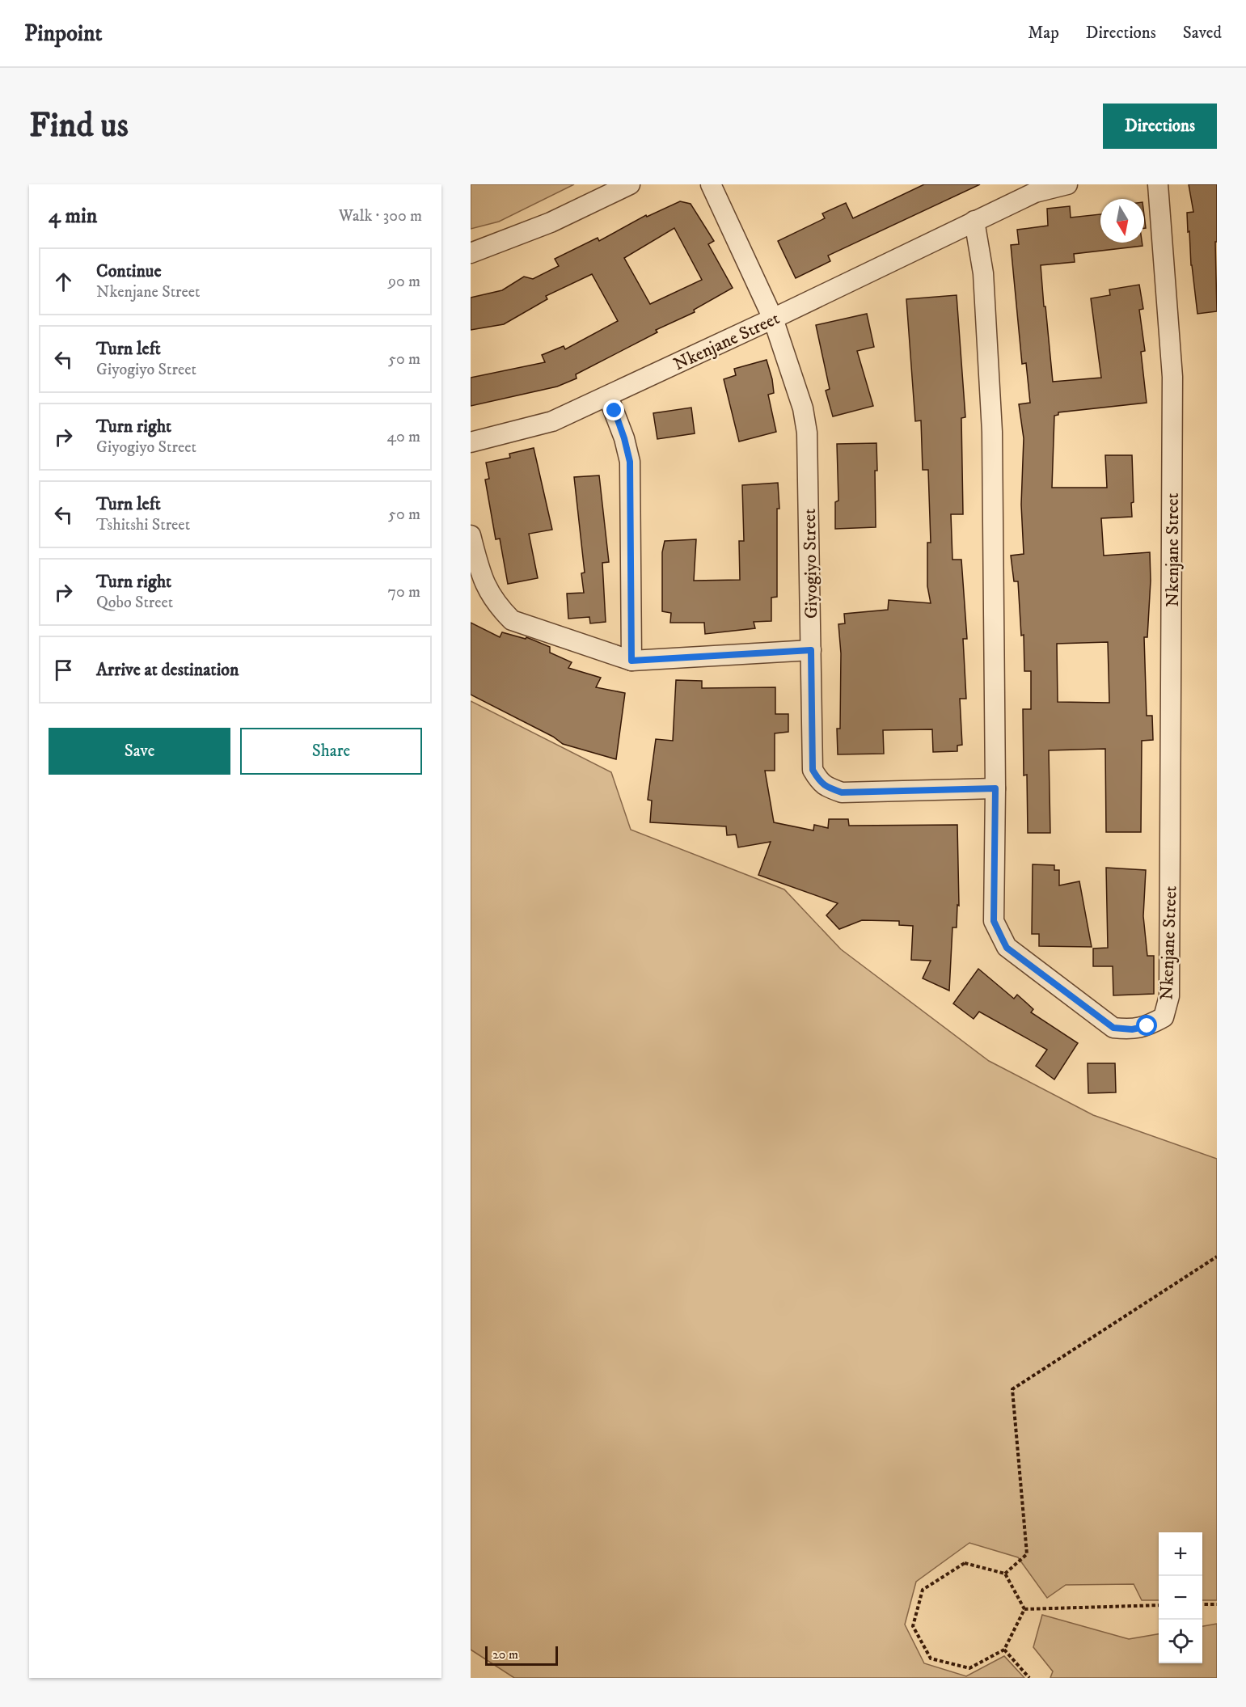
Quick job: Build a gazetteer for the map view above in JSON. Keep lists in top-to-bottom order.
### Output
{
  "streets": {
    "street": ["Nkenjane Street", "Giyogiyo Street"]
  },
  "crossings": [
    ["Nkenjane Street", "Giyogiyo Street"]
  ],
  "scale_bar": "20 m",
  "north": "bottom",
  "page": {
    "header": "Pinpoint",
    "nav": ["Map", "Directions", "Saved"],
    "buttons": [
      "Directions",
      ["Save", "Share"]
    ],
    "title": "Find us",
    "heading": ["4 min", "Walk · 300 m"],
    "list": [
      ["Continue", "Nkenjane Street", "90 m"],
      ["Turn left", "Giyogiyo Street", "50 m"],
      ["Turn right", "Giyogiyo Street", "40 m"],
      ["Turn left", "Tshitshi Street", "50 m"],
      ["Turn right", "Qobo Street", "70 m"],
      "Arrive at destination"
    ],
    "map_buttons": ["+", "−"],
    "scale": "20 m"
  }
}
